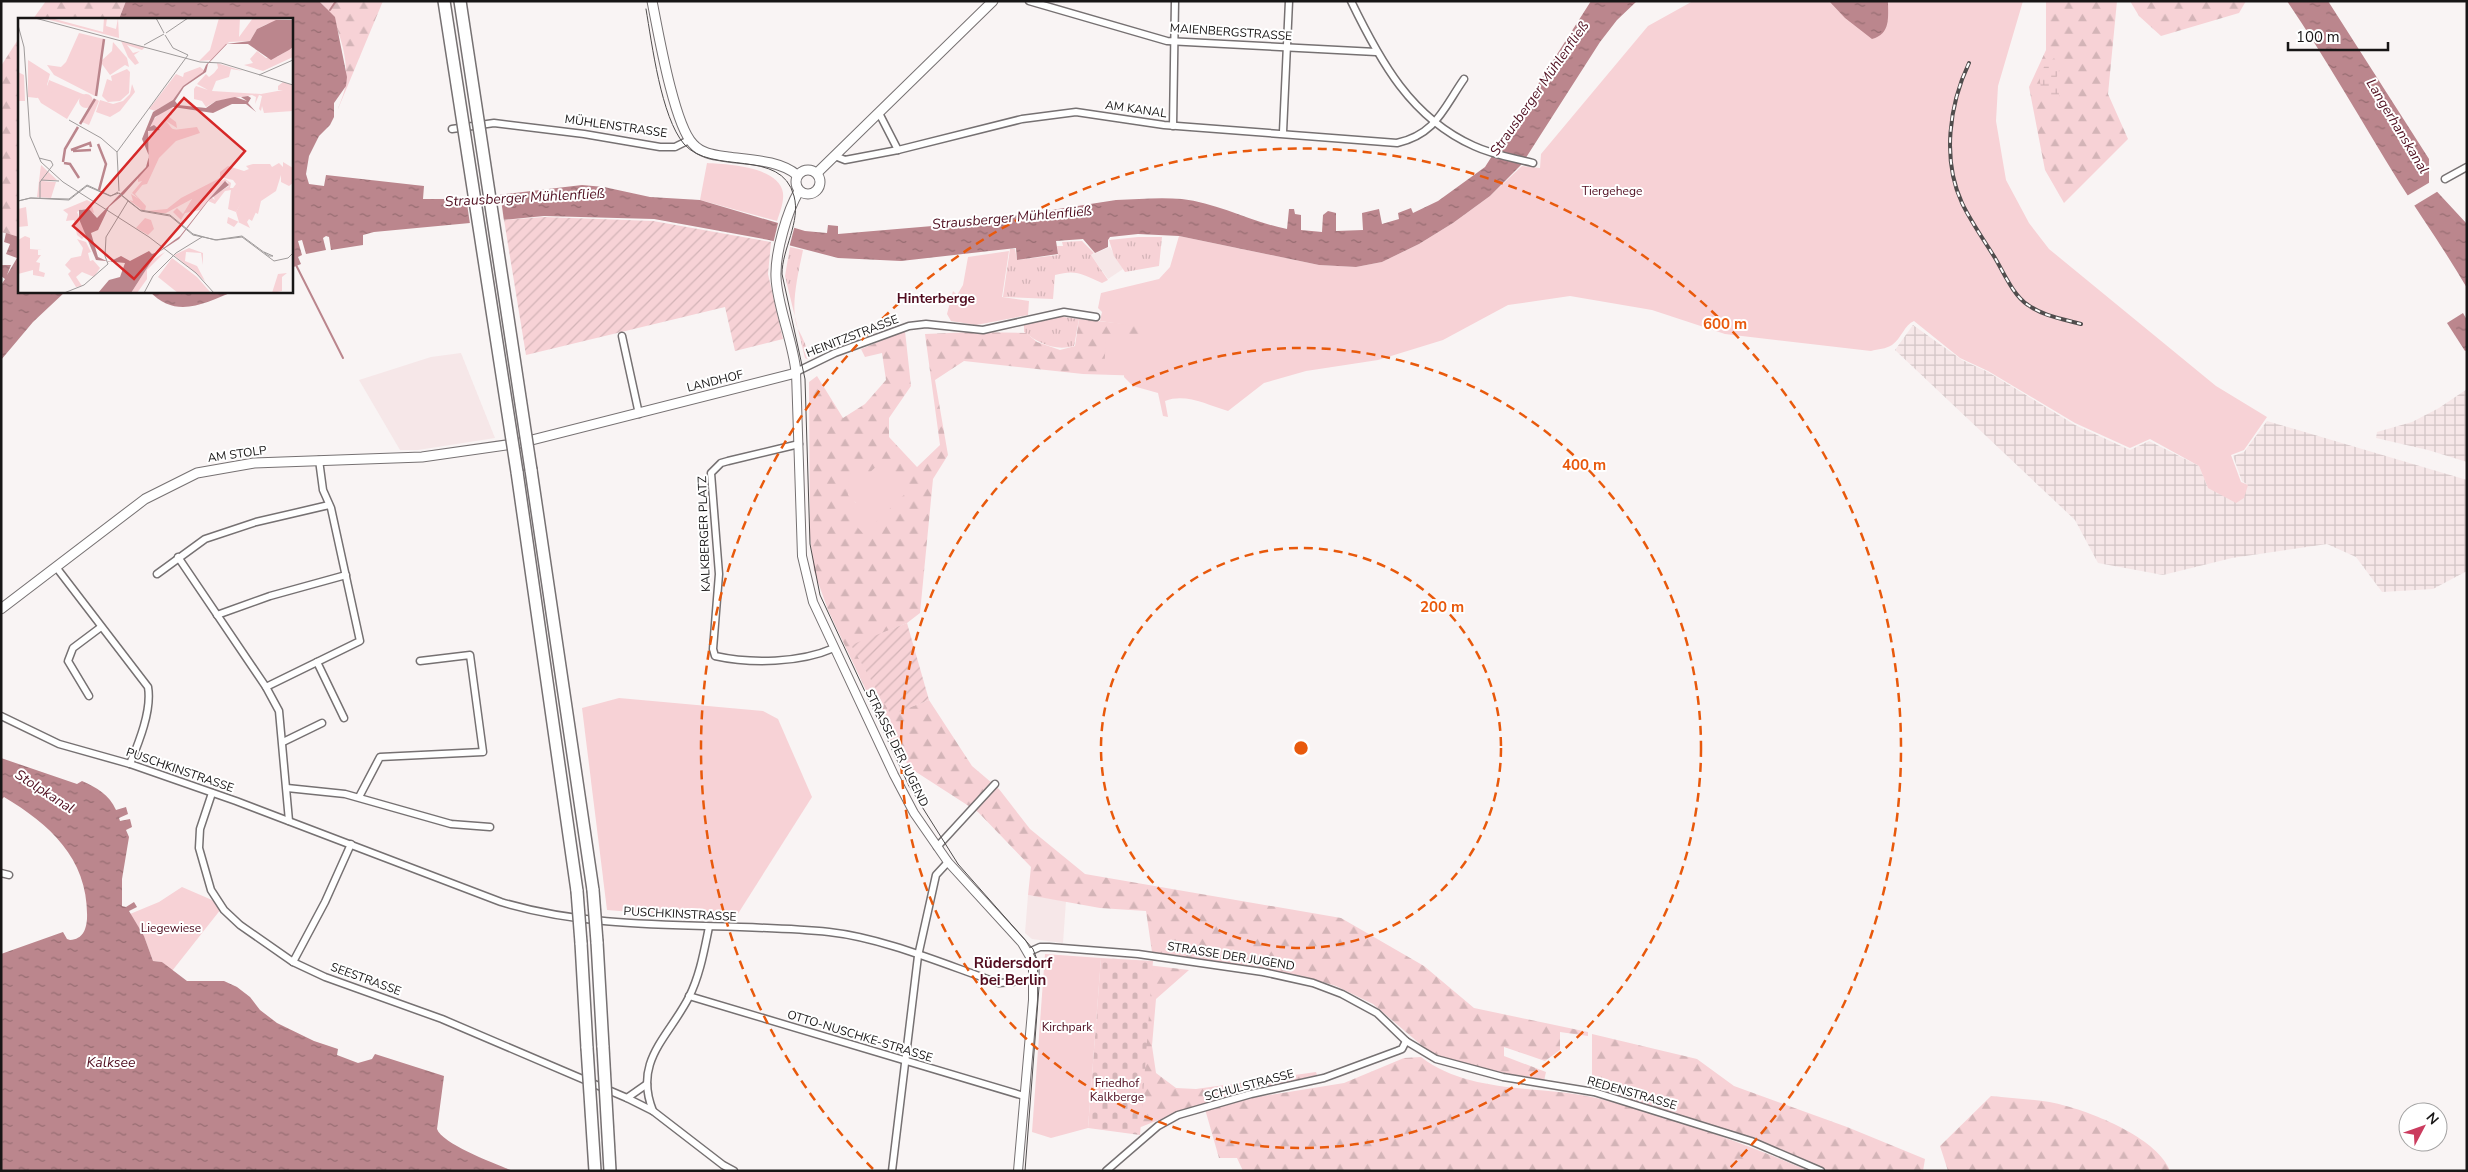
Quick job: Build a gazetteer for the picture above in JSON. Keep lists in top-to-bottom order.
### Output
{
  "streets": {
    "main road": ["LANDHOF", "AM STOLP", "STRASSE DER JUGEND"],
    "street": [
      "MAIENBERGSTRASSE",
      "AM KANAL",
      "MÜHLENSTRASSE",
      "HEINITZSTRASSE",
      "KALKBERGER PLATZ",
      "PUSCHKINSTRASSE",
      "SEESTRASSE",
      "OTTO-NUSCHKE-STRASSE",
      "SCHULSTRASSE",
      "REDENSTRASSE"
    ]
  },
  "crossings": [
    ["HEINITZSTRASSE", "LANDHOF"],
    ["HEINITZSTRASSE", "STRASSE DER JUGEND"],
    ["LANDHOF", "AM STOLP"],
    ["LANDHOF", "STRASSE DER JUGEND"],
    ["KALKBERGER PLATZ", "STRASSE DER JUGEND"],
    ["STRASSE DER JUGEND", "SCHULSTRASSE"],
    ["STRASSE DER JUGEND", "REDENSTRASSE"],
    ["PUSCHKINSTRASSE", "SEESTRASSE"],
    ["SCHULSTRASSE", "REDENSTRASSE"]
  ],
  "districts": ["Hinterberge", "Rüdersdorf bei Berlin"],
  "water": [
    "Strausberger Mühlenfließ",
    "Langerhanskanal",
    "Stolpkanal",
    "Kalksee"
  ],
  "parks": [
    "Tiergehege",
    "Liegewiese",
    "Kirchpark",
    "Friedhof Kalkberge"
  ],
  "scale_bar": "100 m",
  "north": "top right",
  "rings": ["600 m", "400 m", "200 m"]
}
